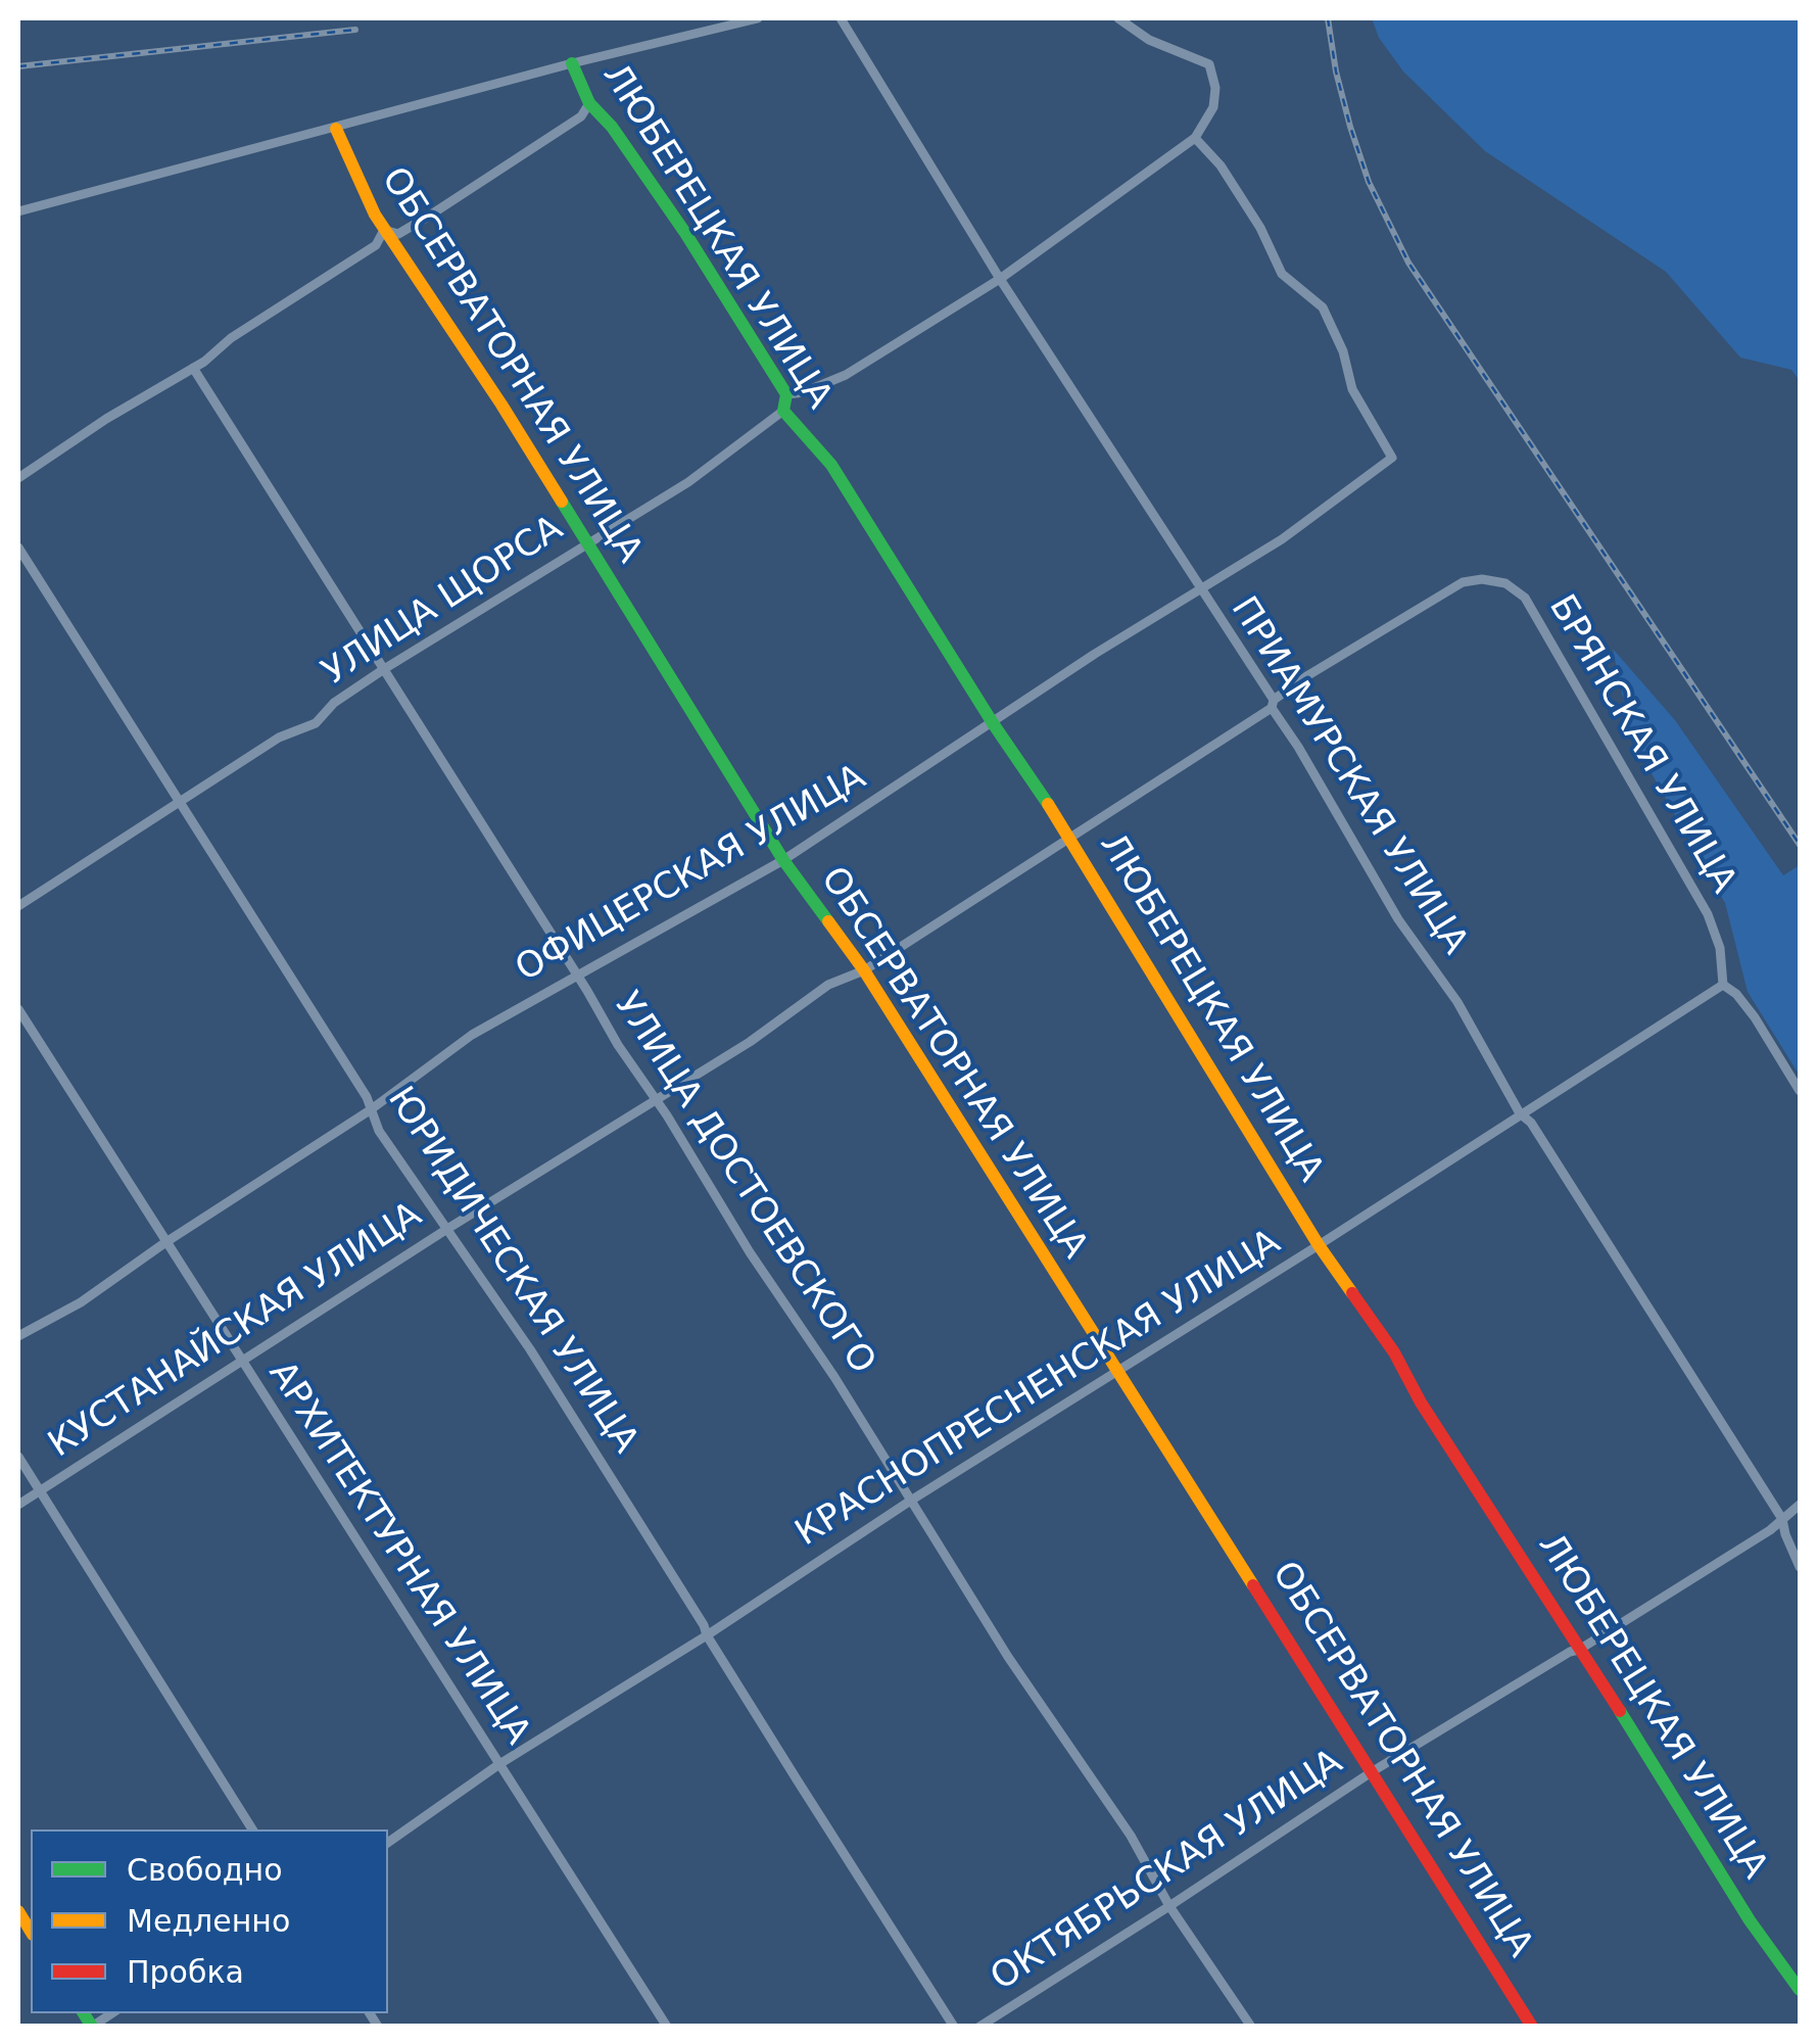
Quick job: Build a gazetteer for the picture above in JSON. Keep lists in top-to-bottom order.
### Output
{
  "streets": {
    "street": [
      "ЛЮБЕРЕЦКАЯ УЛИЦА",
      "ОБСЕРВАТОРНАЯ УЛИЦА",
      "УЛИЦА ЩОРСА",
      "БРЯНСКАЯ УЛИЦА",
      "ПРИАМУРСКАЯ УЛИЦА",
      "ОФИЦЕРСКАЯ УЛИЦА",
      "УЛИЦА ДОСТОЕВСКОГО",
      "ЮРИДИЧЕСКАЯ УЛИЦА",
      "КУСТАНАЙСКАЯ УЛИЦА",
      "КРАСНОПРЕСНЕНСКАЯ УЛИЦА",
      "АРХИТЕКТУРНАЯ УЛИЦА",
      "ОКТЯБРЬСКАЯ УЛИЦА"
    ]
  },
  "crossings": [
    ["ЛЮБЕРЕЦКАЯ УЛИЦА", "УЛИЦА ЩОРСА"],
    ["ЛЮБЕРЕЦКАЯ УЛИЦА", "ОФИЦЕРСКАЯ УЛИЦА"],
    ["ЛЮБЕРЕЦКАЯ УЛИЦА", "КУСТАНАЙСКАЯ УЛИЦА"],
    ["ЛЮБЕРЕЦКАЯ УЛИЦА", "КРАСНОПРЕСНЕНСКАЯ УЛИЦА"],
    ["ЛЮБЕРЕЦКАЯ УЛИЦА", "ОКТЯБРЬСКАЯ УЛИЦА"],
    ["ОБСЕРВАТОРНАЯ УЛИЦА", "УЛИЦА ЩОРСА"],
    ["ОБСЕРВАТОРНАЯ УЛИЦА", "ОФИЦЕРСКАЯ УЛИЦА"],
    ["ОБСЕРВАТОРНАЯ УЛИЦА", "КУСТАНАЙСКАЯ УЛИЦА"],
    ["ОБСЕРВАТОРНАЯ УЛИЦА", "КРАСНОПРЕСНЕНСКАЯ УЛИЦА"],
    ["ОБСЕРВАТОРНАЯ УЛИЦА", "ОКТЯБРЬСКАЯ УЛИЦА"],
    ["УЛИЦА ЩОРСА", "УЛИЦА ДОСТОЕВСКОГО"],
    ["УЛИЦА ЩОРСА", "ЮРИДИЧЕСКАЯ УЛИЦА"],
    ["БРЯНСКАЯ УЛИЦА", "КУСТАНАЙСКАЯ УЛИЦА"],
    ["БРЯНСКАЯ УЛИЦА", "КРАСНОПРЕСНЕНСКАЯ УЛИЦА"],
    ["ПРИАМУРСКАЯ УЛИЦА", "ОФИЦЕРСКАЯ УЛИЦА"],
    ["ПРИАМУРСКАЯ УЛИЦА", "КУСТАНАЙСКАЯ УЛИЦА"],
    ["ПРИАМУРСКАЯ УЛИЦА", "КРАСНОПРЕСНЕНСКАЯ УЛИЦА"],
    ["ПРИАМУРСКАЯ УЛИЦА", "ОКТЯБРЬСКАЯ УЛИЦА"],
    ["ОФИЦЕРСКАЯ УЛИЦА", "УЛИЦА ДОСТОЕВСКОГО"],
    ["ОФИЦЕРСКАЯ УЛИЦА", "ЮРИДИЧЕСКАЯ УЛИЦА"],
    ["ОФИЦЕРСКАЯ УЛИЦА", "АРХИТЕКТУРНАЯ УЛИЦА"],
    ["УЛИЦА ДОСТОЕВСКОГО", "КУСТАНАЙСКАЯ УЛИЦА"],
    ["УЛИЦА ДОСТОЕВСКОГО", "КРАСНОПРЕСНЕНСКАЯ УЛИЦА"],
    ["УЛИЦА ДОСТОЕВСКОГО", "ОКТЯБРЬСКАЯ УЛИЦА"],
    ["ЮРИДИЧЕСКАЯ УЛИЦА", "КУСТАНАЙСКАЯ УЛИЦА"],
    ["ЮРИДИЧЕСКАЯ УЛИЦА", "КРАСНОПРЕСНЕНСКАЯ УЛИЦА"],
    ["КУСТАНАЙСКАЯ УЛИЦА", "АРХИТЕКТУРНАЯ УЛИЦА"],
    ["КРАСНОПРЕСНЕНСКАЯ УЛИЦА", "АРХИТЕКТУРНАЯ УЛИЦА"]
  ],
  "legend": ["Свободно", "Медленно", "Пробка"]
}
